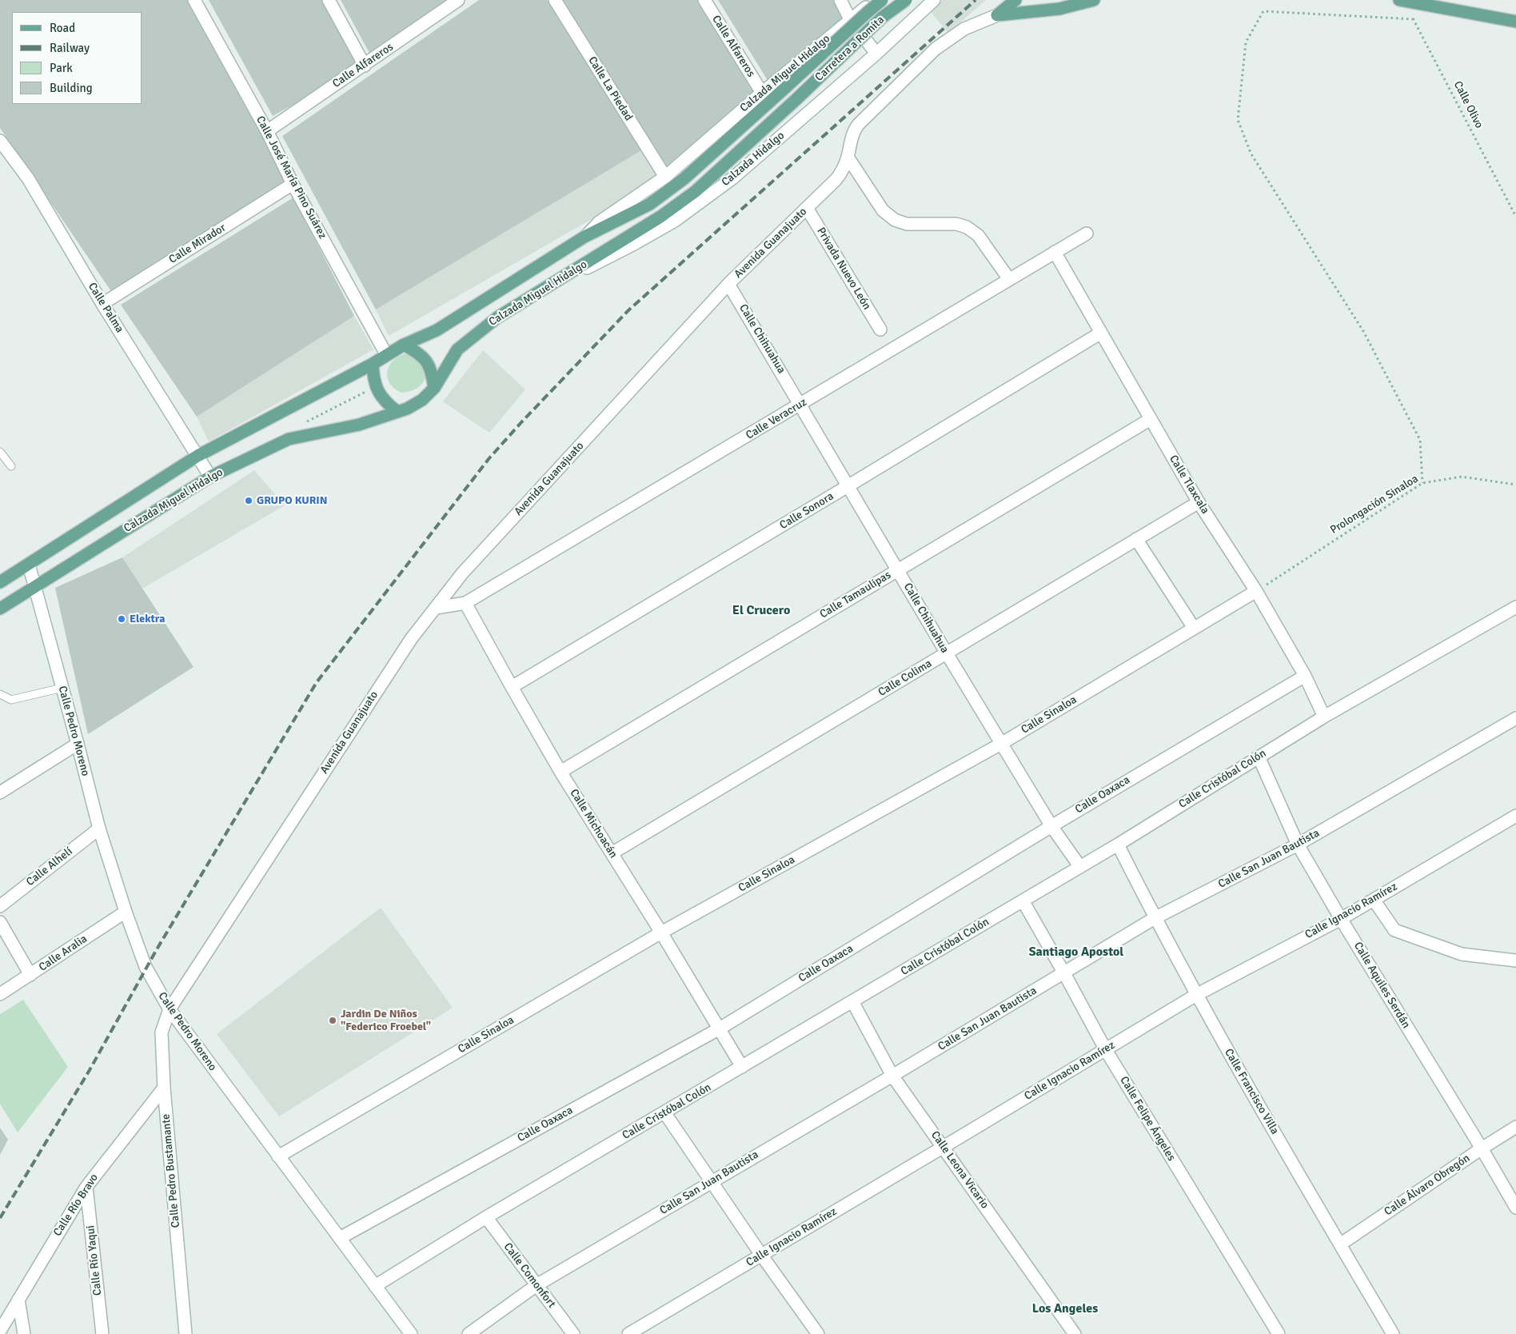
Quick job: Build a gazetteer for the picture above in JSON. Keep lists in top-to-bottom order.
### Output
{
  "streets": {
    "main road": ["Carretera a Romita", "Calzada Miguel Hidalgo"],
    "street": [
      "Calle Alfareros",
      "Calle La Piedad",
      "Calzada Hidalgo",
      "Calle José María Pino Suárez",
      "Avenida Guanajuato",
      "Calle Mirador",
      "Privada Nuevo León",
      "Calle Palma",
      "Calle Chihuahua",
      "Calle Veracruz",
      "Calle Tlaxcala",
      "Calle Sonora",
      "Calle Tamaulipas",
      "Calle Colima",
      "Calle Sinaloa",
      "Calle Pedro Moreno",
      "Calle Cristóbal Colón",
      "Calle Oaxaca",
      "Calle Michoacán",
      "Calle San Juan Bautista",
      "Calle Alhelí",
      "Calle Ignacio Ramírez",
      "Calle Aralia",
      "Calle Aquiles Serdán",
      "Calle Francisco Villa",
      "Calle Felipe Ángeles",
      "Calle Leona Vicario",
      "Calle Pedro Bustamante",
      "Calle Álvaro Obregón",
      "Calle Río Bravo",
      "Calle Río Yaqui",
      "Calle Comonfort"
    ],
    "path": ["Calle Olivo", "Prolongación Sinaloa"]
  },
  "crossings": [
    ["Calle Alfareros", "Calzada Miguel Hidalgo"],
    ["Calle Alfareros", "Calle José María Pino Suárez"],
    ["Carretera a Romita", "Calzada Miguel Hidalgo"],
    ["Calzada Miguel Hidalgo", "Calle La Piedad"],
    ["Calzada Miguel Hidalgo", "Calzada Hidalgo"],
    ["Calzada Miguel Hidalgo", "Calle José María Pino Suárez"],
    ["Calzada Miguel Hidalgo", "Calle Palma"],
    ["Calzada Miguel Hidalgo", "Calle Pedro Moreno"],
    ["Calle José María Pino Suárez", "Calle Mirador"],
    ["Avenida Guanajuato", "Privada Nuevo León"],
    ["Avenida Guanajuato", "Calle Chihuahua"],
    ["Avenida Guanajuato", "Calle Pedro Moreno"],
    ["Avenida Guanajuato", "Calle Pedro Bustamante"],
    ["Calle Mirador", "Calle Palma"],
    ["Calle Chihuahua", "Calle Veracruz"],
    ["Calle Chihuahua", "Calle Sonora"],
    ["Calle Chihuahua", "Calle Tamaulipas"],
    ["Calle Chihuahua", "Calle Colima"],
    ["Calle Chihuahua", "Calle Sinaloa"],
    ["Calle Chihuahua", "Calle Cristóbal Colón"],
    ["Calle Chihuahua", "Calle Oaxaca"],
    ["Calle Veracruz", "Calle Tlaxcala"],
    ["Calle Veracruz", "Calle Michoacán"],
    ["Calle Tlaxcala", "Prolongación Sinaloa"],
    ["Calle Tlaxcala", "Calle Sonora"],
    ["Calle Tlaxcala", "Calle Tamaulipas"],
    ["Calle Tlaxcala", "Calle Colima"],
    ["Calle Tlaxcala", "Calle Sinaloa"],
    ["Calle Tlaxcala", "Calle Cristóbal Colón"],
    ["Calle Tlaxcala", "Calle Oaxaca"],
    ["Prolongación Sinaloa", "Calle Sinaloa"],
    ["Calle Sonora", "Calle Michoacán"],
    ["Calle Tamaulipas", "Calle Michoacán"],
    ["Calle Colima", "Calle Michoacán"],
    ["Calle Sinaloa", "Calle Pedro Moreno"],
    ["Calle Sinaloa", "Calle Michoacán"],
    ["Calle Pedro Moreno", "Calle Cristóbal Colón"],
    ["Calle Pedro Moreno", "Calle Oaxaca"],
    ["Calle Pedro Moreno", "Calle Alhelí"],
    ["Calle Pedro Moreno", "Calle Aralia"],
    ["Calle Pedro Moreno", "Calle Pedro Bustamante"],
    ["Calle Cristóbal Colón", "Calle Michoacán"],
    ["Calle Cristóbal Colón", "Calle Aquiles Serdán"],
    ["Calle Cristóbal Colón", "Calle Francisco Villa"],
    ["Calle Cristóbal Colón", "Calle Felipe Ángeles"],
    ["Calle Cristóbal Colón", "Calle Leona Vicario"],
    ["Calle Cristóbal Colón", "Calle Comonfort"],
    ["Calle Oaxaca", "Calle Michoacán"],
    ["Calle San Juan Bautista", "Calle Aquiles Serdán"],
    ["Calle San Juan Bautista", "Calle Francisco Villa"],
    ["Calle San Juan Bautista", "Calle Felipe Ángeles"],
    ["Calle San Juan Bautista", "Calle Leona Vicario"],
    ["Calle San Juan Bautista", "Calle Comonfort"],
    ["Calle Ignacio Ramírez", "Calle Aquiles Serdán"],
    ["Calle Ignacio Ramírez", "Calle Francisco Villa"],
    ["Calle Ignacio Ramírez", "Calle Felipe Ángeles"],
    ["Calle Ignacio Ramírez", "Calle Leona Vicario"],
    ["Calle Aquiles Serdán", "Calle Álvaro Obregón"],
    ["Calle Francisco Villa", "Calle Álvaro Obregón"],
    ["Calle Pedro Bustamante", "Calle Río Bravo"],
    ["Calle Río Bravo", "Calle Río Yaqui"]
  ],
  "districts": ["El Crucero", "Santiago Apostol", "Los Angeles"],
  "places": ["GRUPO KURIN", "Elektra", "Jardin De Niños \"Federico Froebel\""],
  "legend": [
    "Road",
    "Railway",
    "Park",
    "Building"
  ]
}
